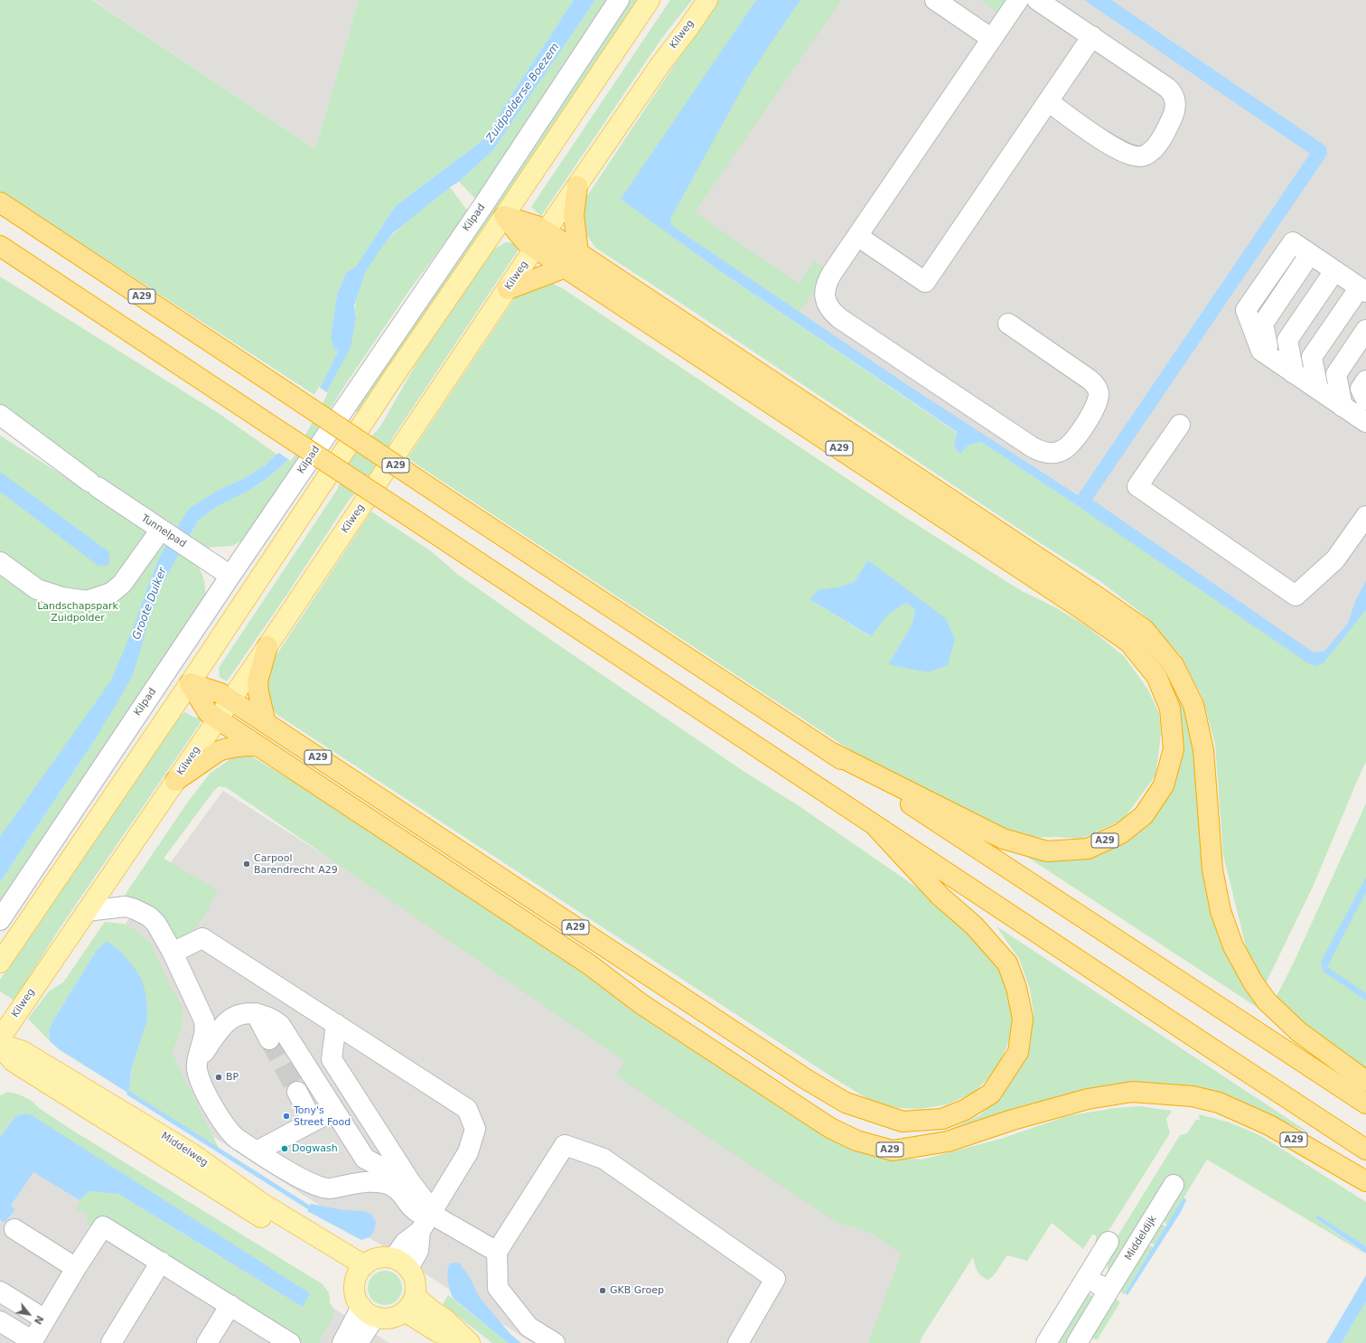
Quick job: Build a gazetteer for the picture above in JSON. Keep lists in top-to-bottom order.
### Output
{
  "streets": {
    "highway": ["A29"],
    "main road": ["Kilweg", "Middelweg"],
    "street": ["Kilpad", "Tunnelpad", "Middeldijk"]
  },
  "crossings": [
    ["Kilweg", "A29"],
    ["Kilpad", "Tunnelpad"]
  ],
  "water": ["Zuidpolderse Boezem", "Groote Duiker"],
  "parks": ["Landschapspark Zuidpolder"],
  "places": [
    "Carpool Barendrecht A29",
    "BP",
    "Tony's Street Food",
    "Dogwash",
    "GKB Groep"
  ],
  "north": "bottom right"
}
